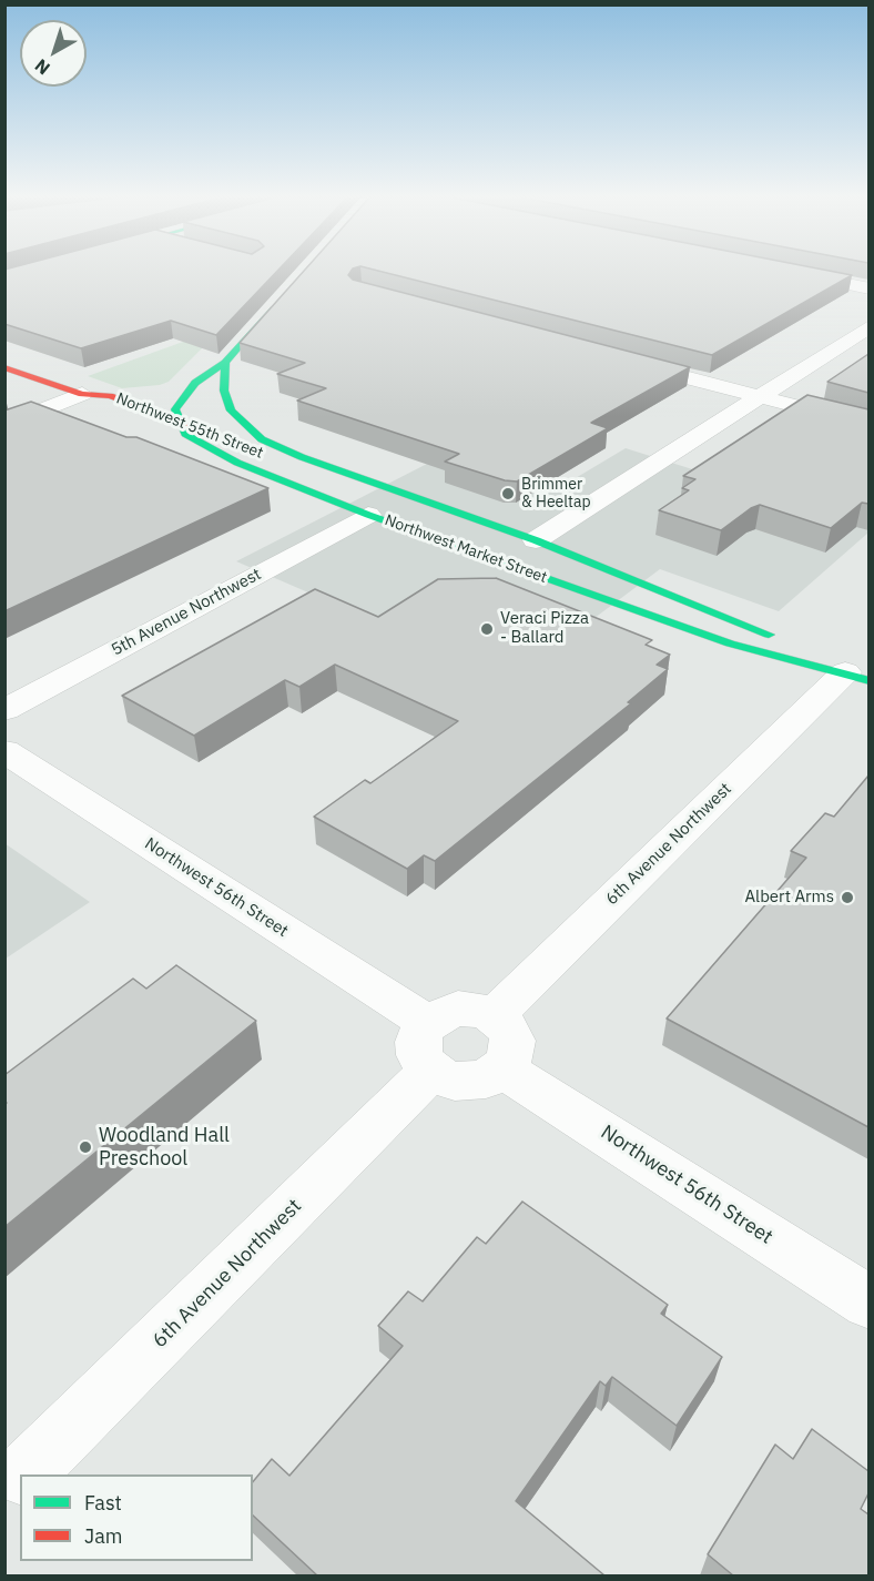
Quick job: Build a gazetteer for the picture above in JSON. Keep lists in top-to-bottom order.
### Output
{
  "streets": {
    "main road": ["Northwest 55th Street", "Northwest Market Street"],
    "street": ["5th Avenue Northwest", "6th Avenue Northwest", "Northwest 56th Street"]
  },
  "crossings": [
    ["Northwest 55th Street", "Northwest Market Street"],
    ["Northwest Market Street", "5th Avenue Northwest"],
    ["Northwest Market Street", "6th Avenue Northwest"],
    ["6th Avenue Northwest", "Northwest 56th Street"]
  ],
  "places": [
    "Brimmer & Heeltap",
    "Veraci Pizza - Ballard",
    "Albert Arms",
    "Woodland Hall Preschool"
  ],
  "legend": ["Fast", "Jam"],
  "north": "bottom left"
}
